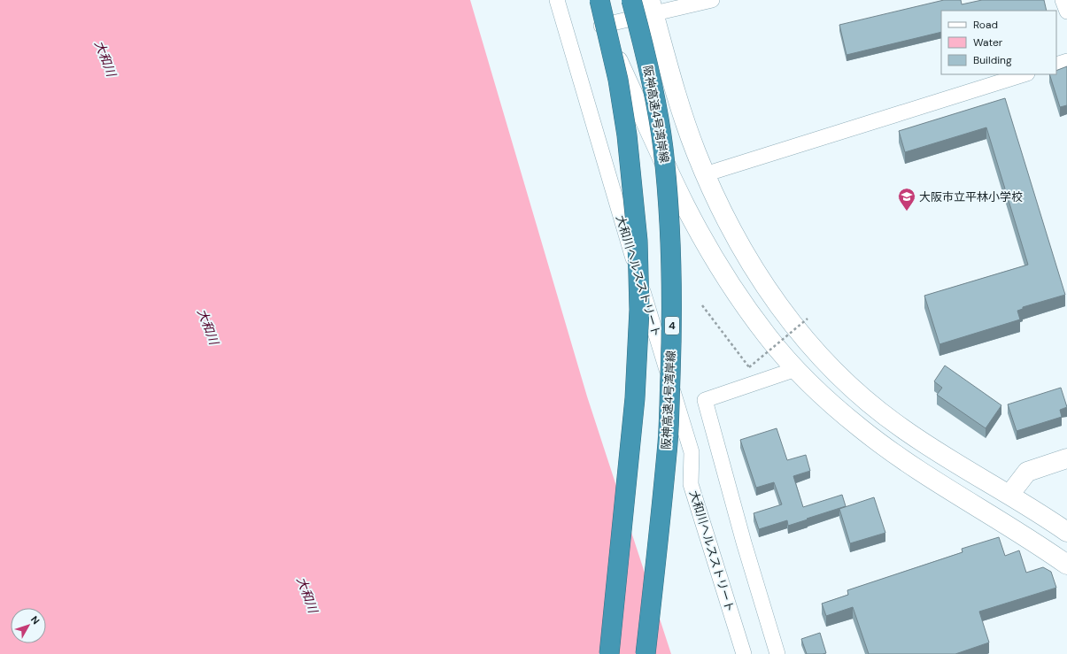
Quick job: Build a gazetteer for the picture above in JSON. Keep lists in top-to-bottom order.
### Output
{
  "streets": {
    "highway": ["阪神高速4号湾岸線", "4"],
    "street": ["大和川ヘルスストリート"]
  },
  "water": ["大和川"],
  "places": {
    "school or university": ["大阪市立平林小学校"]
  },
  "legend": ["Road", "Water", "Building"],
  "north": "top right"
}
